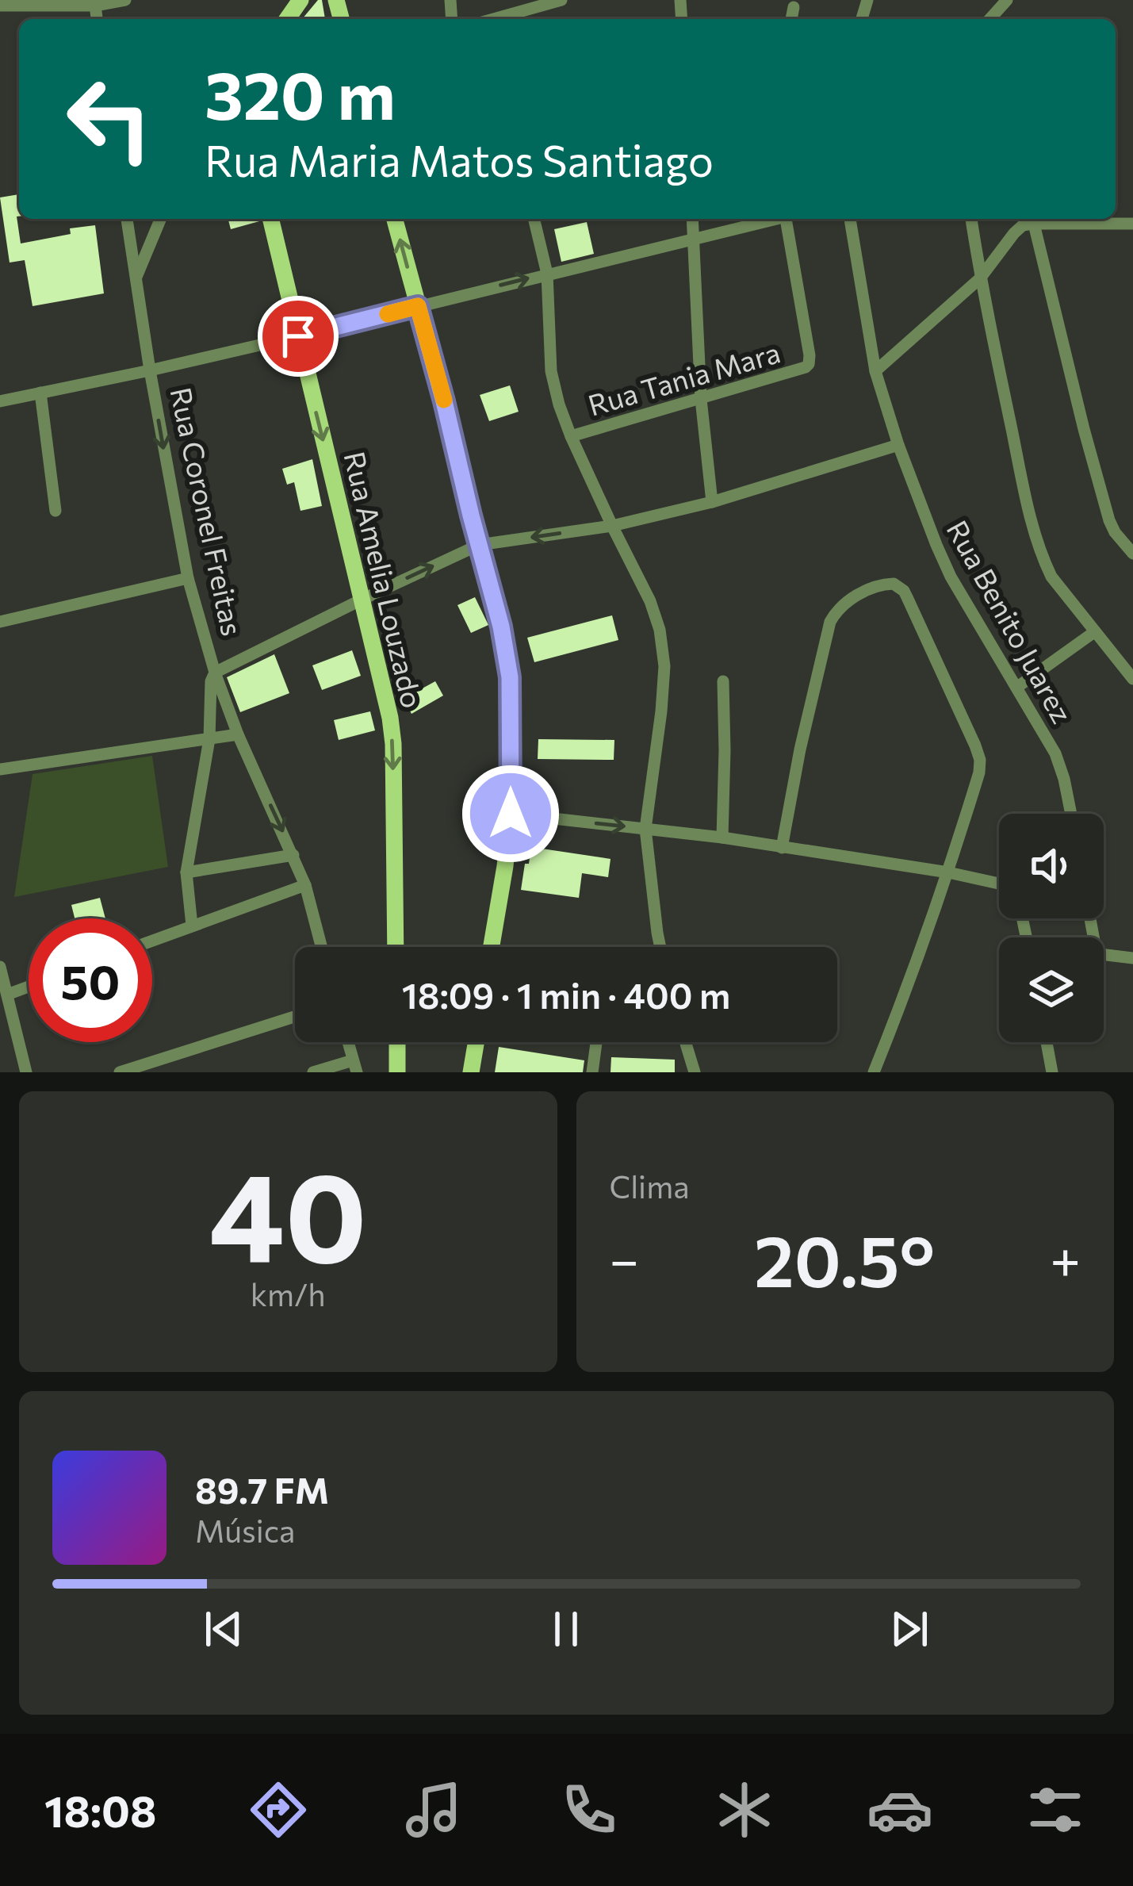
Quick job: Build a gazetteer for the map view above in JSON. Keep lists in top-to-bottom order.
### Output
{
  "streets": {
    "main road": ["Rua Amelia Louzado"],
    "street": ["Rua Tania Mara", "Rua Coronel Freitas", "Rua Benito Juarez"]
  },
  "page": {
    "turn": ["320 m", "Rua Maria Matos Santiago"],
    "limit": "50",
    "trip": "18:09 · 1 min · 400 m",
    "tile": [
      ["40", "km/h"],
      "Clima"
    ],
    "heat": ["−", "20.5°", "+"],
    "song": ["89.7 FM", "Música"],
    "tabs": "18:08"
  }
}
